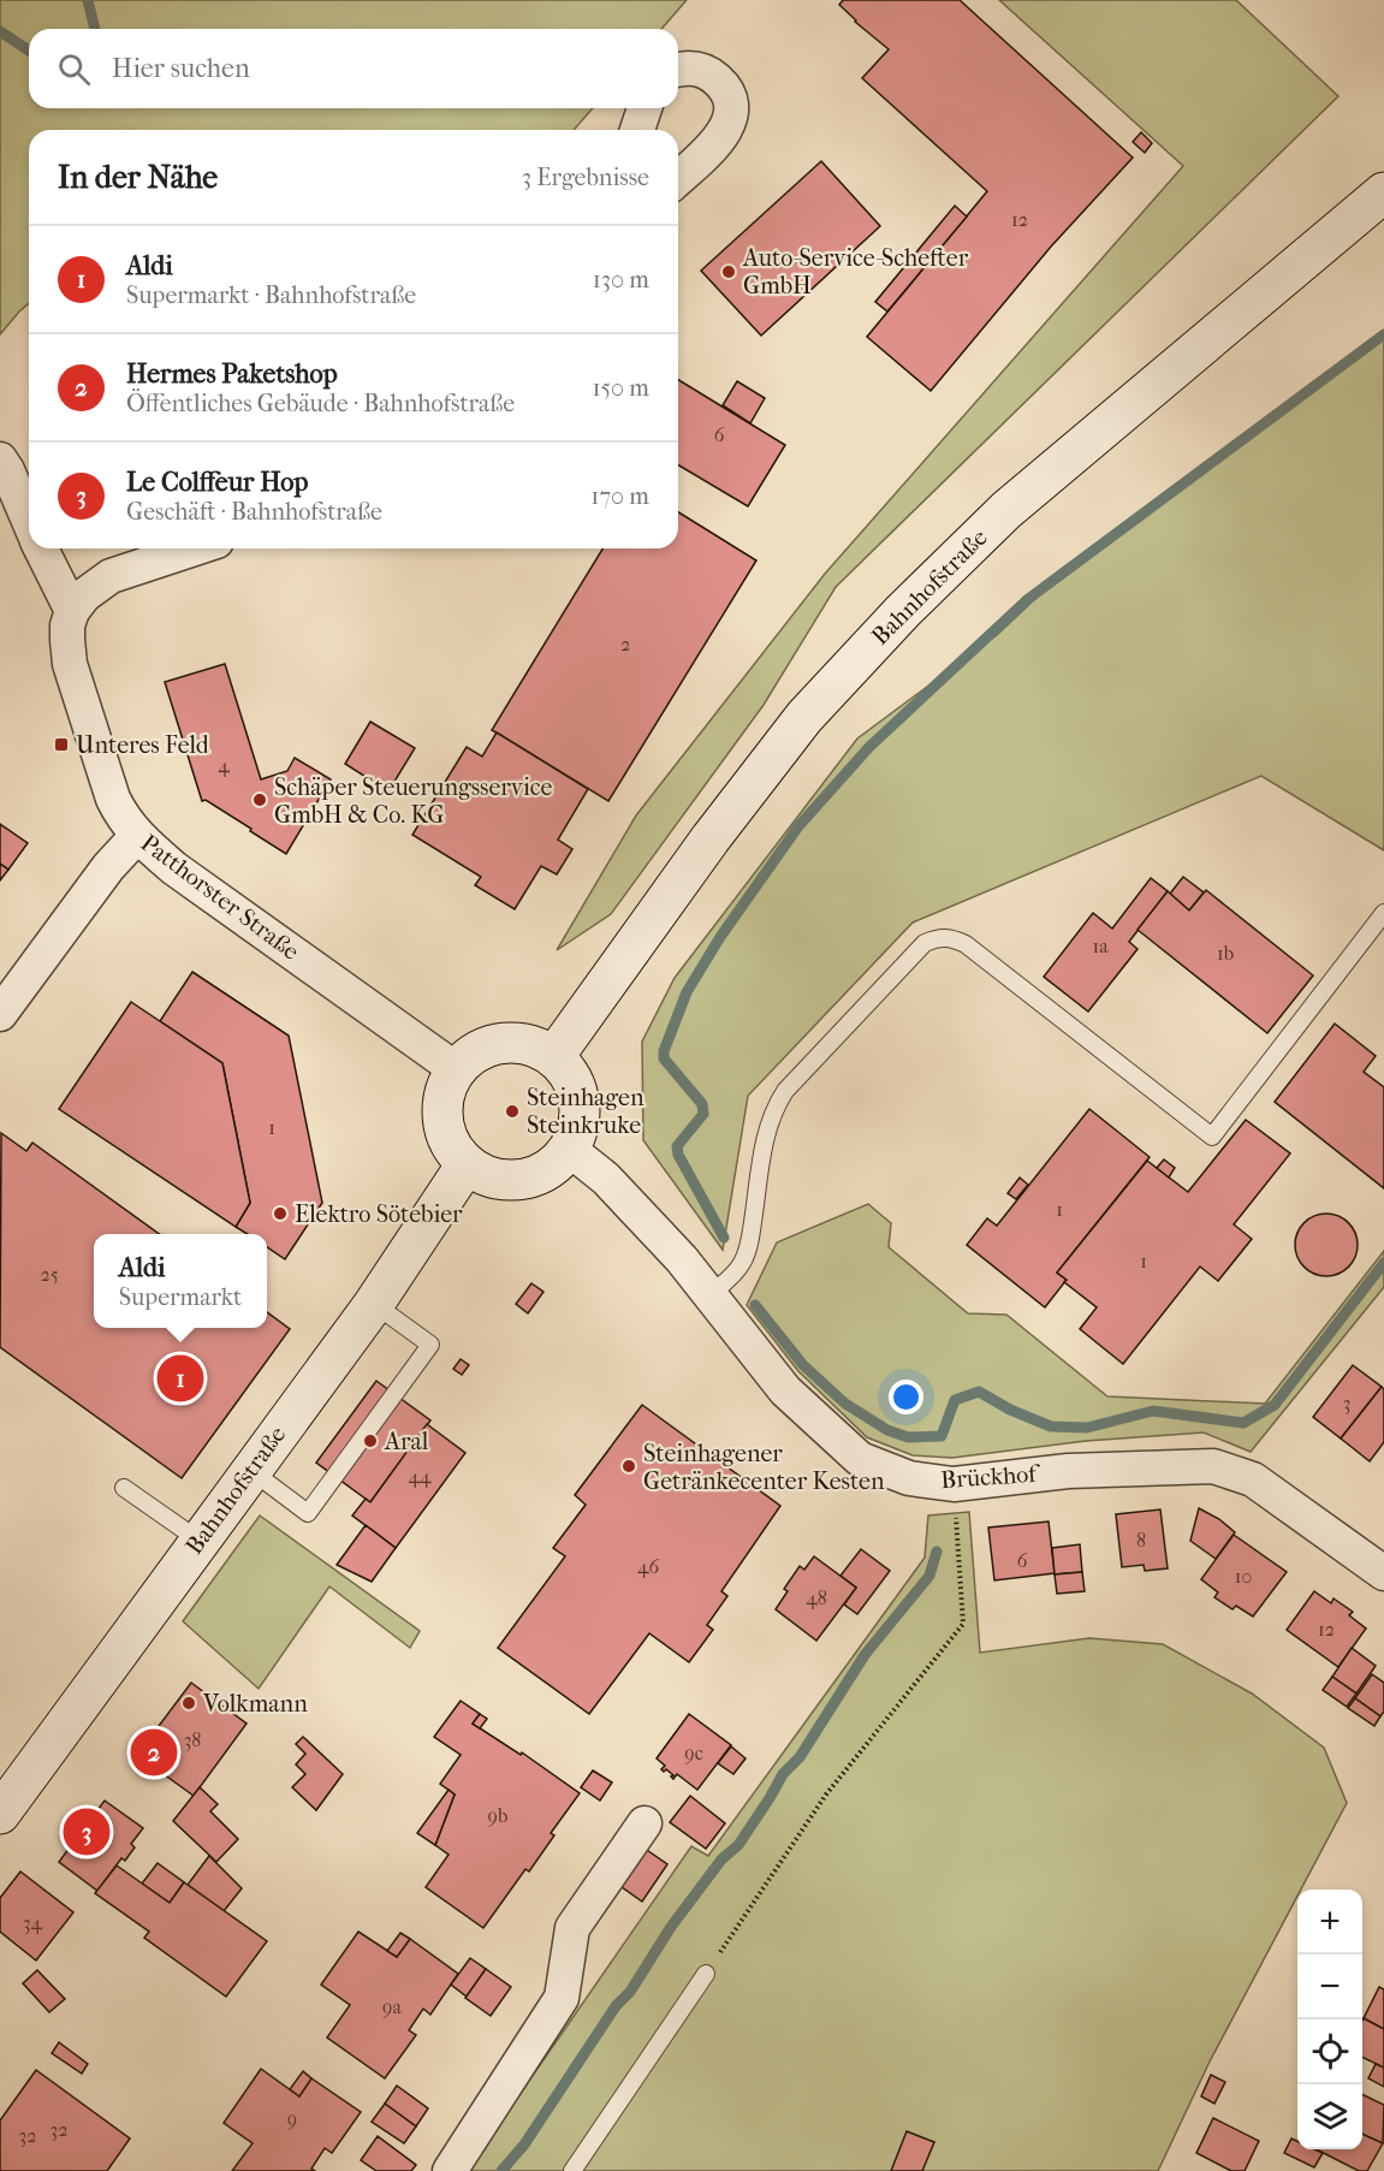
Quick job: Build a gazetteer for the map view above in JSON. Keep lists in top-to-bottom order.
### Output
{
  "streets": {
    "street": ["Bahnhofstraße", "Patthorster Straße", "Brückhof"]
  },
  "crossings": [
    ["Bahnhofstraße", "Patthorster Straße"],
    ["Bahnhofstraße", "Brückhof"],
    ["Patthorster Straße", "Brückhof"]
  ],
  "places": {
    "other": [
      "Auto-Service-Schefter GmbH",
      "Schäper Steuerungsservice GmbH & Co. KG",
      "Steinhagen Steinkruke",
      "Elektro Sötebier",
      "Aral",
      "Steinhagener Getränkecenter Kesten",
      "Volkmann"
    ],
    "transit": ["Unteres Feld"]
  },
  "house_numbers": [
    "12",
    "6",
    "2",
    "4",
    "1a",
    "1b",
    "1",
    "1",
    "1",
    "25",
    "3",
    "44",
    "8",
    "6",
    "46",
    "10",
    "48",
    "12",
    "38",
    "9c",
    "9b",
    "34",
    "9a",
    "9",
    "32",
    "32"
  ],
  "page": {
    "search": "Hier suchen",
    "heading": ["In der Nähe", "3 Ergebnisse"],
    "list": [
      {
        "mark": "1",
        "name": "Aldi",
        "note": "Supermarkt · Bahnhofstraße",
        "value": "130 m"
      },
      {
        "mark": "2",
        "name": "Hermes Paketshop",
        "note": "Öffentliches Gebäude · Bahnhofstraße",
        "value": "150 m"
      },
      {
        "mark": "3",
        "name": "Le Colffeur Hop",
        "note": "Geschäft · Bahnhofstraße",
        "value": "170 m"
      }
    ],
    "popup": ["Aldi", "Supermarkt"],
    "pins": ["1", "2", "3"],
    "map_buttons": ["+", "−"]
  }
}
